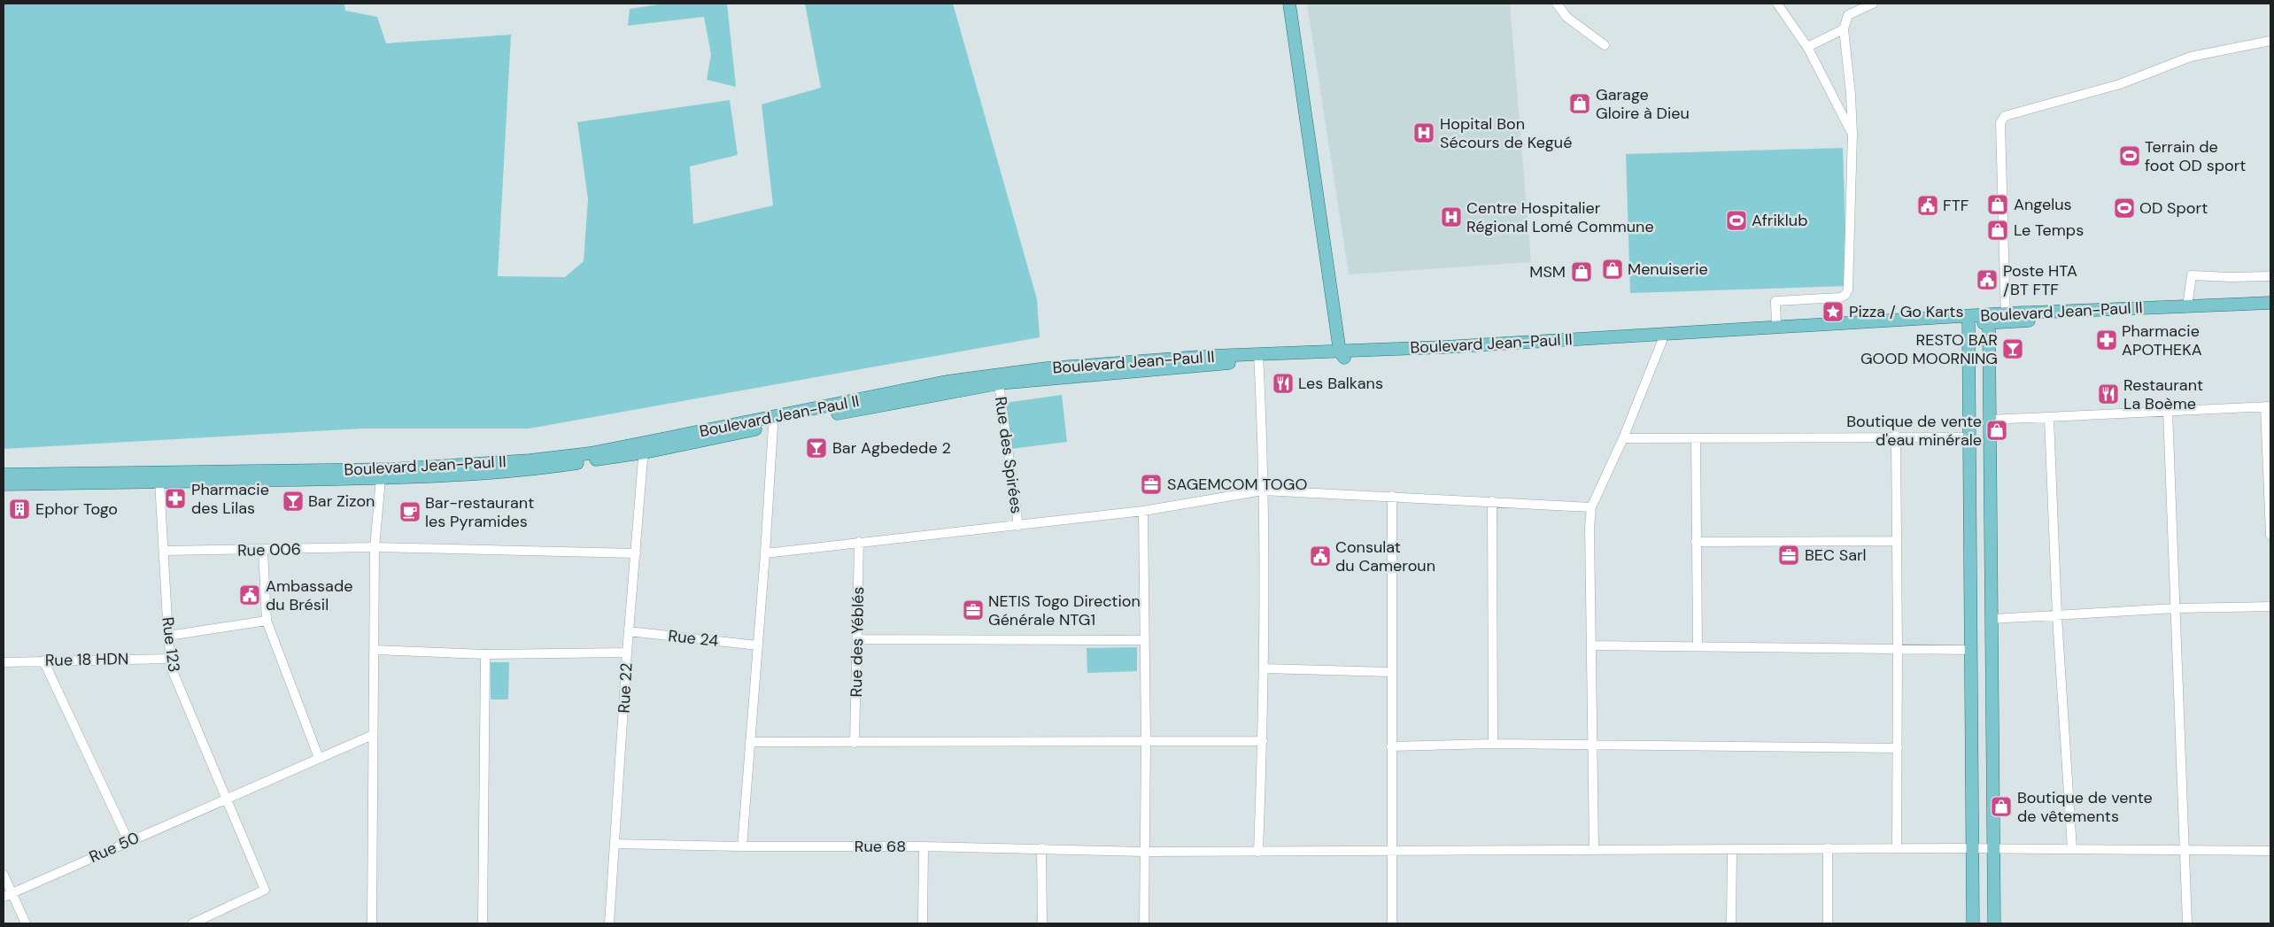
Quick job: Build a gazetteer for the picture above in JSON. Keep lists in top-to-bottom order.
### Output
{
  "streets": {
    "main road": ["Boulevard Jean-Paul II"],
    "street": [
      "Rue des Spirées",
      "Rue 006",
      "Rue 24",
      "Rue des Yéblés",
      "Rue 123",
      "Rue 18 HDN",
      "Rue 22",
      "Rue 68",
      "Rue 50"
    ]
  },
  "crossings": [
    ["Boulevard Jean-Paul II", "Rue des Spirées"],
    ["Boulevard Jean-Paul II", "Rue 123"],
    ["Boulevard Jean-Paul II", "Rue 22"],
    ["Rue 006", "Rue 123"],
    ["Rue 006", "Rue 22"],
    ["Rue 24", "Rue 22"],
    ["Rue 123", "Rue 18 HDN"],
    ["Rue 123", "Rue 50"],
    ["Rue 22", "Rue 68"]
  ],
  "places": {
    "shop": [
      "Garage Gloire à Dieu",
      "Angelus",
      "Le Temps",
      "Menuiserie",
      "MSM",
      "Boutique de vente d'eau minérale",
      "Boutique de vente de vêtements"
    ],
    "hospital": ["Hopital Bon Sécours de Kegué", "Centre Hospitalier Régional Lomé Commune"],
    "sports": ["Terrain de foot OD sport", "OD Sport", "Afriklub"],
    "public building": [
      "FTF",
      "Poste HTA /BT FTF",
      "Consulat du Cameroun",
      "Ambassade du Brésil"
    ],
    "place": ["Pizza / Go Karts"],
    "pharmacy": ["Pharmacie APOTHEKA", "Pharmacie des Lilas"],
    "bar": ["RESTO BAR GOOD MOORNING", "Bar Agbedede 2", "Bar Zizon"],
    "restaurant": ["Les Balkans", "Restaurant La Boème"],
    "office": ["SAGEMCOM TOGO", "BEC Sarl", "NETIS Togo Direction Générale NTG1"],
    "building": ["Ephor Togo"],
    "cafe": ["Bar-restaurant les Pyramides"]
  }
}
